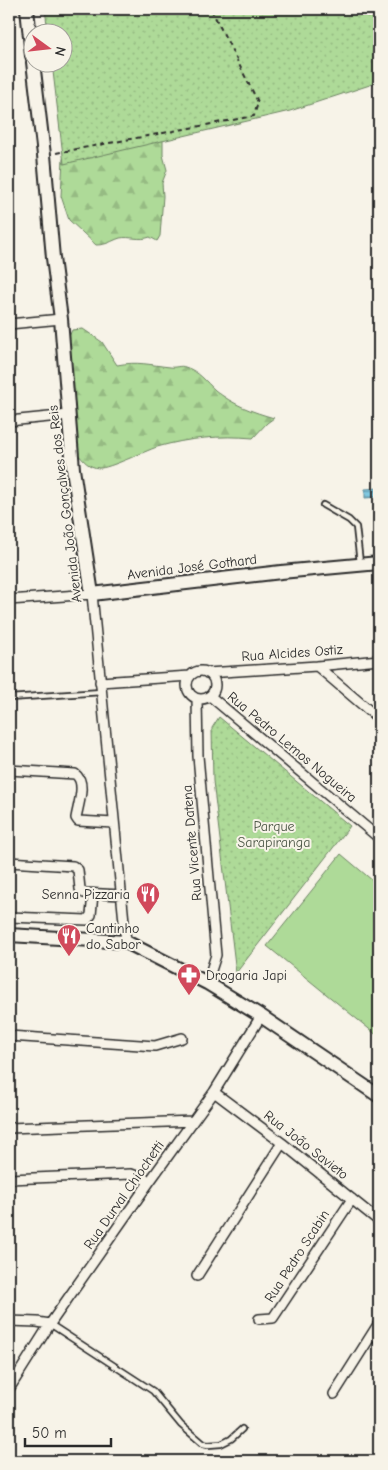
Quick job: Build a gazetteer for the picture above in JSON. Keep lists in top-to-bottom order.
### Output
{
  "streets": {
    "street": [
      "Avenida João Gonçalves dos Reis",
      "Avenida José Gothard",
      "Rua Alcides Ostiz",
      "Rua Pedro Lemos Nogueira",
      "Rua Vicente Datena",
      "Rua João Savieto",
      "Rua Durval Chiochetti",
      "Rua Pedro Scabin"
    ]
  },
  "crossings": [
    ["Avenida João Gonçalves dos Reis", "Avenida José Gothard"],
    ["Rua Alcides Ostiz", "Rua Pedro Lemos Nogueira"],
    ["Rua Alcides Ostiz", "Rua Vicente Datena"],
    ["Rua Pedro Lemos Nogueira", "Rua Vicente Datena"],
    ["Rua João Savieto", "Rua Durval Chiochetti"],
    ["Rua João Savieto", "Rua Pedro Scabin"]
  ],
  "parks": ["Parque Sarapiranga"],
  "places": {
    "restaurant": ["Senna Pizzaria", "Cantinho do Sabor"],
    "pharmacy": ["Drogaria Japi"]
  },
  "scale_bar": "50 m",
  "north": "right"
}
